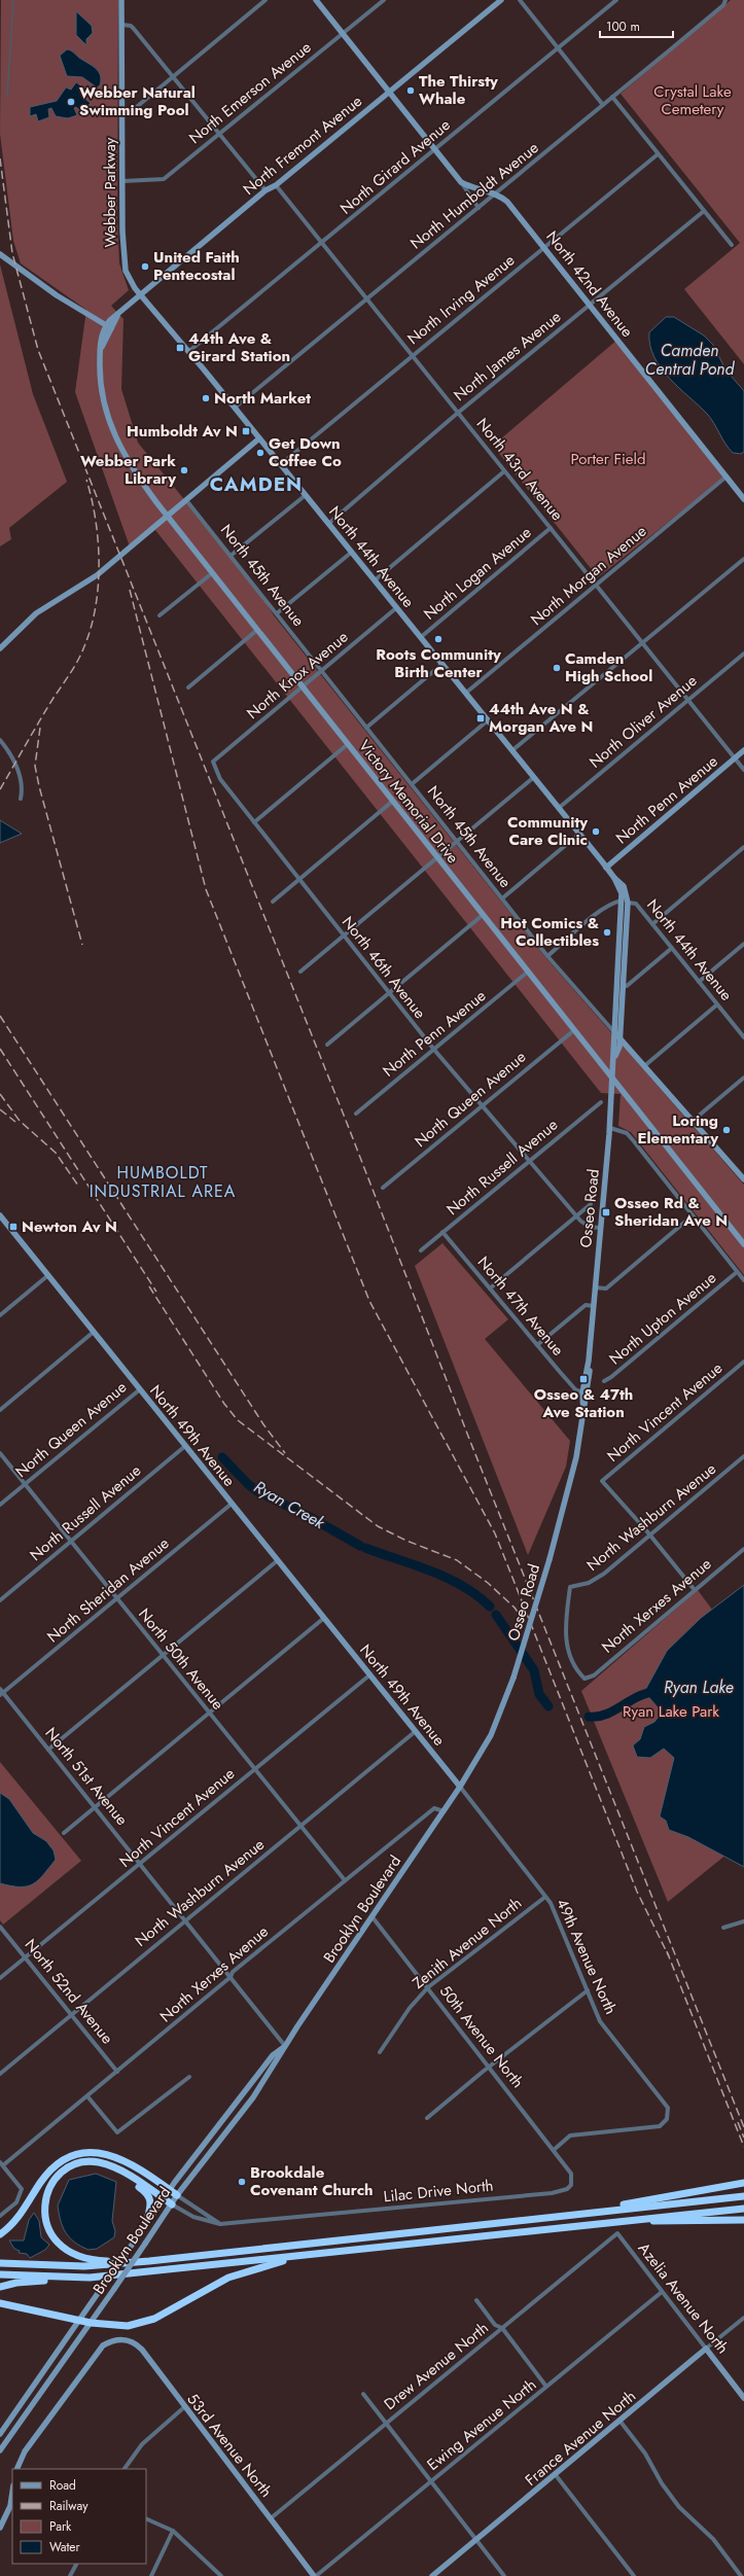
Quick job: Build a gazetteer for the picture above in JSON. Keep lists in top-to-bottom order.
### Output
{
  "streets": {
    "street": [
      "North Emerson Avenue",
      "North Fremont Avenue",
      "North Girard Avenue",
      "Webber Parkway",
      "North Humboldt Avenue",
      "North 42nd Avenue",
      "North Irving Avenue",
      "North James Avenue",
      "North 43rd Avenue",
      "North 44th Avenue",
      "North Logan Avenue",
      "North 45th Avenue",
      "North Morgan Avenue",
      "North Knox Avenue",
      "North Oliver Avenue",
      "North Penn Avenue",
      "Victory Memorial Drive",
      "North 46th Avenue",
      "North Queen Avenue",
      "North Russell Avenue",
      "Osseo Road",
      "North 47th Avenue",
      "North Upton Avenue",
      "North Vincent Avenue",
      "North 49th Avenue",
      "North Washburn Avenue",
      "North Sheridan Avenue",
      "North Xerxes Avenue",
      "North 50th Avenue",
      "North 51st Avenue",
      "Brooklyn Boulevard",
      "Zenith Avenue North",
      "49th Avenue North",
      "North 52nd Avenue",
      "50th Avenue North",
      "Lilac Drive North",
      "Azelia Avenue North",
      "Drew Avenue North",
      "Ewing Avenue North",
      "France Avenue North",
      "53rd Avenue North"
    ]
  },
  "crossings": [
    ["North Emerson Avenue", "Webber Parkway"],
    ["North Emerson Avenue", "North 42nd Avenue"],
    ["North Fremont Avenue", "North 42nd Avenue"],
    ["North Fremont Avenue", "North 43rd Avenue"],
    ["North Fremont Avenue", "North 44th Avenue"],
    ["North Fremont Avenue", "Victory Memorial Drive"],
    ["North Girard Avenue", "North 42nd Avenue"],
    ["North Girard Avenue", "North 43rd Avenue"],
    ["North Girard Avenue", "North 44th Avenue"],
    ["Webber Parkway", "North 44th Avenue"],
    ["North Humboldt Avenue", "North 42nd Avenue"],
    ["North Humboldt Avenue", "North 43rd Avenue"],
    ["North Humboldt Avenue", "North 44th Avenue"],
    ["North 42nd Avenue", "North Irving Avenue"],
    ["North 42nd Avenue", "North James Avenue"],
    ["North 42nd Avenue", "North Morgan Avenue"],
    ["North Irving Avenue", "North 43rd Avenue"],
    ["North Irving Avenue", "North 44th Avenue"],
    ["North James Avenue", "North 43rd Avenue"],
    ["North James Avenue", "North 44th Avenue"],
    ["North 43rd Avenue", "North Logan Avenue"],
    ["North 43rd Avenue", "North Morgan Avenue"],
    ["North 43rd Avenue", "North Oliver Avenue"],
    ["North 43rd Avenue", "North Penn Avenue"],
    ["North 44th Avenue", "North Logan Avenue"],
    ["North 44th Avenue", "North Morgan Avenue"],
    ["North 44th Avenue", "North Knox Avenue"],
    ["North 44th Avenue", "North Oliver Avenue"],
    ["North 44th Avenue", "North Penn Avenue"],
    ["North 44th Avenue", "Osseo Road"],
    ["North 45th Avenue", "North Knox Avenue"],
    ["North 45th Avenue", "Osseo Road"],
    ["North Knox Avenue", "Victory Memorial Drive"],
    ["North Knox Avenue", "North 46th Avenue"],
    ["North Penn Avenue", "Victory Memorial Drive"],
    ["North Penn Avenue", "North 46th Avenue"],
    ["North Penn Avenue", "Osseo Road"],
    ["Victory Memorial Drive", "North Queen Avenue"],
    ["Victory Memorial Drive", "Osseo Road"],
    ["North 46th Avenue", "North Queen Avenue"],
    ["North 46th Avenue", "North Russell Avenue"],
    ["North 46th Avenue", "Osseo Road"],
    ["North Queen Avenue", "North 49th Avenue"],
    ["North Queen Avenue", "North 50th Avenue"],
    ["North Russell Avenue", "North 47th Avenue"],
    ["North Russell Avenue", "North 49th Avenue"],
    ["North Russell Avenue", "North 50th Avenue"],
    ["Osseo Road", "North 47th Avenue"],
    ["Osseo Road", "North 49th Avenue"],
    ["Osseo Road", "Brooklyn Boulevard"],
    ["Osseo Road", "49th Avenue North"],
    ["North Vincent Avenue", "North 49th Avenue"],
    ["North Vincent Avenue", "North Washburn Avenue"],
    ["North Vincent Avenue", "North 50th Avenue"],
    ["North Vincent Avenue", "North 51st Avenue"],
    ["North Vincent Avenue", "North 52nd Avenue"],
    ["North 49th Avenue", "North Washburn Avenue"],
    ["North 49th Avenue", "North Sheridan Avenue"],
    ["North 49th Avenue", "Brooklyn Boulevard"],
    ["North 49th Avenue", "49th Avenue North"],
    ["North Washburn Avenue", "North Xerxes Avenue"],
    ["North Washburn Avenue", "North 50th Avenue"],
    ["North Washburn Avenue", "North 51st Avenue"],
    ["North Washburn Avenue", "North 52nd Avenue"],
    ["North Sheridan Avenue", "North 50th Avenue"],
    ["North Sheridan Avenue", "North 51st Avenue"],
    ["North Xerxes Avenue", "North 50th Avenue"],
    ["North Xerxes Avenue", "North 51st Avenue"],
    ["North Xerxes Avenue", "Brooklyn Boulevard"],
    ["North Xerxes Avenue", "North 52nd Avenue"],
    ["North 51st Avenue", "Brooklyn Boulevard"],
    ["Brooklyn Boulevard", "49th Avenue North"],
    ["Brooklyn Boulevard", "50th Avenue North"],
    ["Brooklyn Boulevard", "Lilac Drive North"],
    ["Zenith Avenue North", "49th Avenue North"],
    ["Zenith Avenue North", "50th Avenue North"],
    ["49th Avenue North", "50th Avenue North"],
    ["50th Avenue North", "Lilac Drive North"],
    ["Azelia Avenue North", "Drew Avenue North"],
    ["Azelia Avenue North", "Ewing Avenue North"],
    ["Azelia Avenue North", "France Avenue North"],
    ["Drew Avenue North", "53rd Avenue North"],
    ["Ewing Avenue North", "53rd Avenue North"]
  ],
  "districts": ["CAMDEN", "HUMBOLDT INDUSTRIAL AREA"],
  "water": ["Camden Central Pond", "Ryan Creek", "Ryan Lake"],
  "parks": ["Crystal Lake Cemetery", "Porter Field", "Ryan Lake Park"],
  "places": {
    "other": [
      "The Thirsty Whale",
      "Webber Natural Swimming Pool",
      "United Faith Pentecostal",
      "North Market",
      "Get Down Coffee Co",
      "Webber Park Library",
      "Roots Community Birth Center",
      "Camden High School",
      "Community Care Clinic",
      "Hot Comics & Collectibles",
      "Loring Elementary",
      "Brookdale Covenant Church"
    ],
    "transit": [
      "44th Ave & Girard Station",
      "Humboldt Av N",
      "44th Ave N & Morgan Ave N",
      "Osseo Rd & Sheridan Ave N",
      "Newton Av N",
      "Osseo & 47th Ave Station"
    ]
  },
  "legend": [
    "Road",
    "Railway",
    "Park",
    "Water"
  ],
  "scale_bar": "100 m"
}
